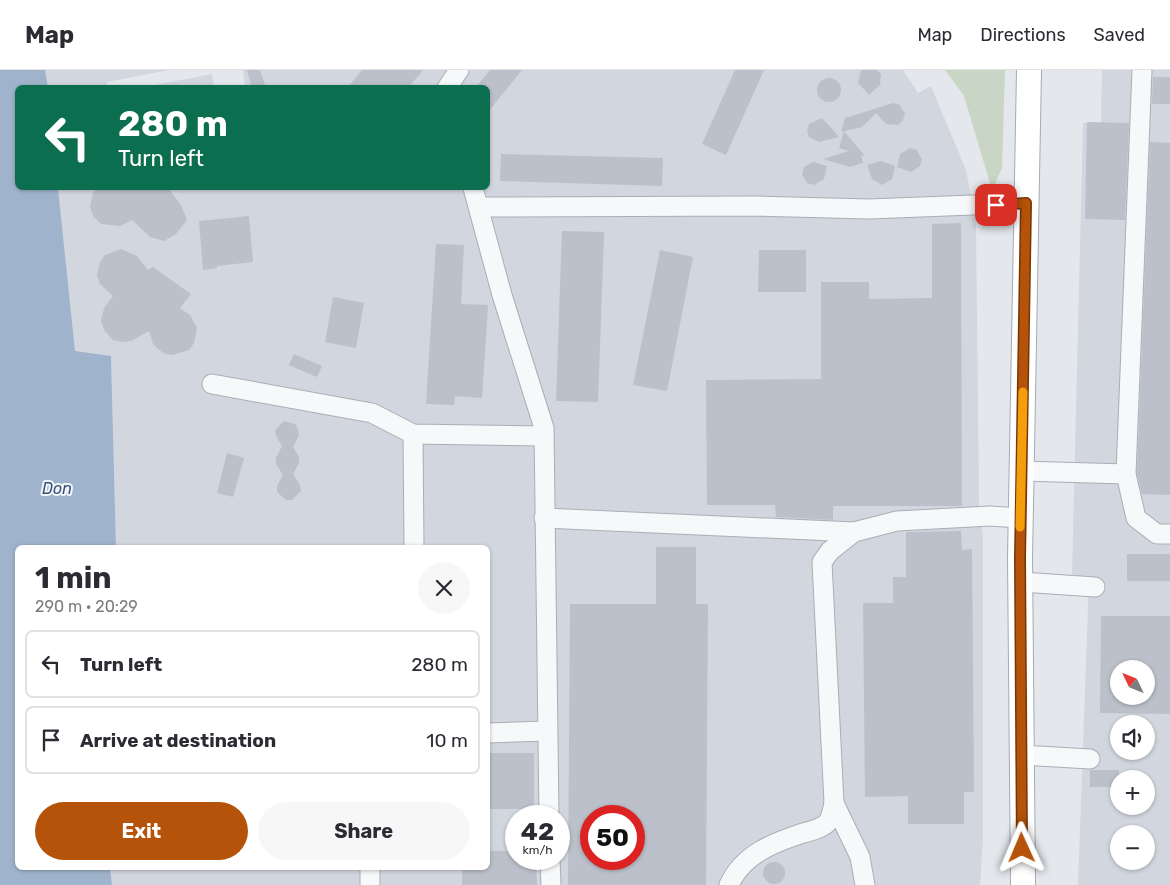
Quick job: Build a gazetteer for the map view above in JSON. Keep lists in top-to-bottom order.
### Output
{
  "water": ["Don"],
  "north": "top left",
  "page": {
    "header": "Map",
    "nav": ["Map", "Directions", "Saved"],
    "turn": ["280 m", "Turn left"],
    "heading": ["1 min", "290 m · 20:29"],
    "list": [
      {
        "name": "Turn left",
        "value": "280 m"
      },
      {
        "name": "Arrive at destination",
        "value": "10 m"
      }
    ],
    "map_buttons": ["+", "−"],
    "buttons": ["Exit", "Share"],
    "speed": "42 km/h",
    "limit": "50"
  }
}
